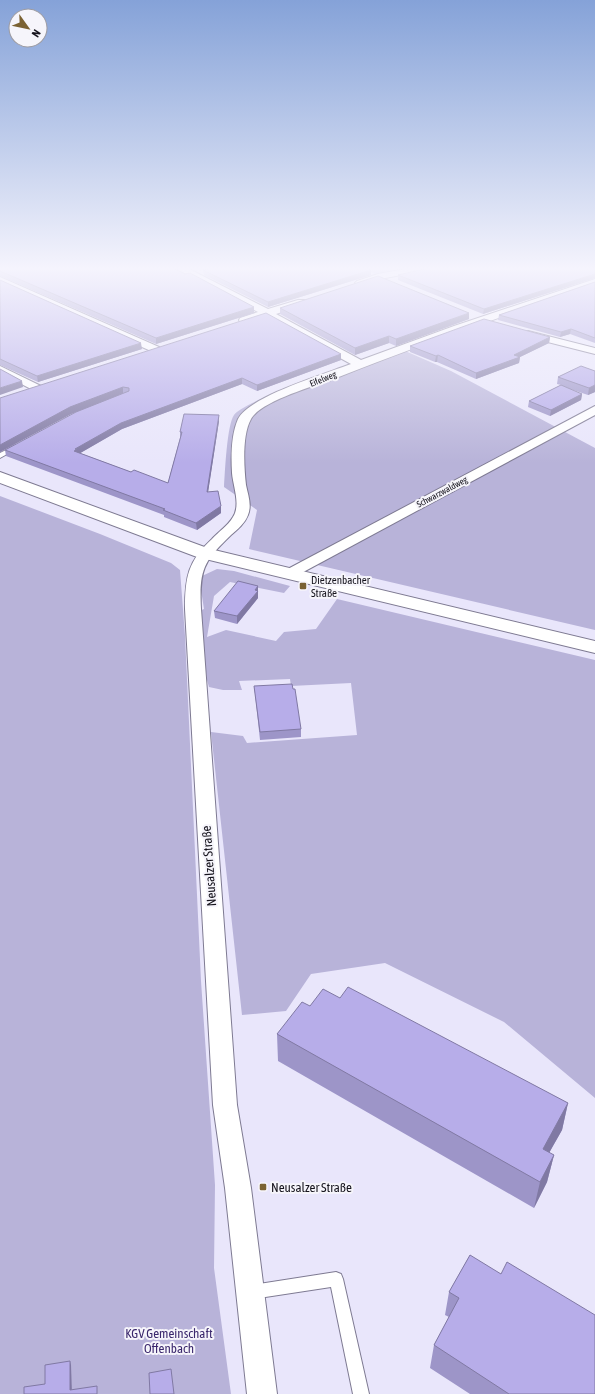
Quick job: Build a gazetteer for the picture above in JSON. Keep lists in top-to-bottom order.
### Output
{
  "streets": {
    "street": ["Eifelweg", "Schwarzwaldweg", "Neusalzer Straße"]
  },
  "crossings": [
    ["Eifelweg", "Neusalzer Straße"]
  ],
  "parks": ["KGV Gemeinschaft Offenbach"],
  "places": {
    "transit": ["Dietzenbacher Straße", "Neusalzer Straße"]
  },
  "north": "bottom right"
}
